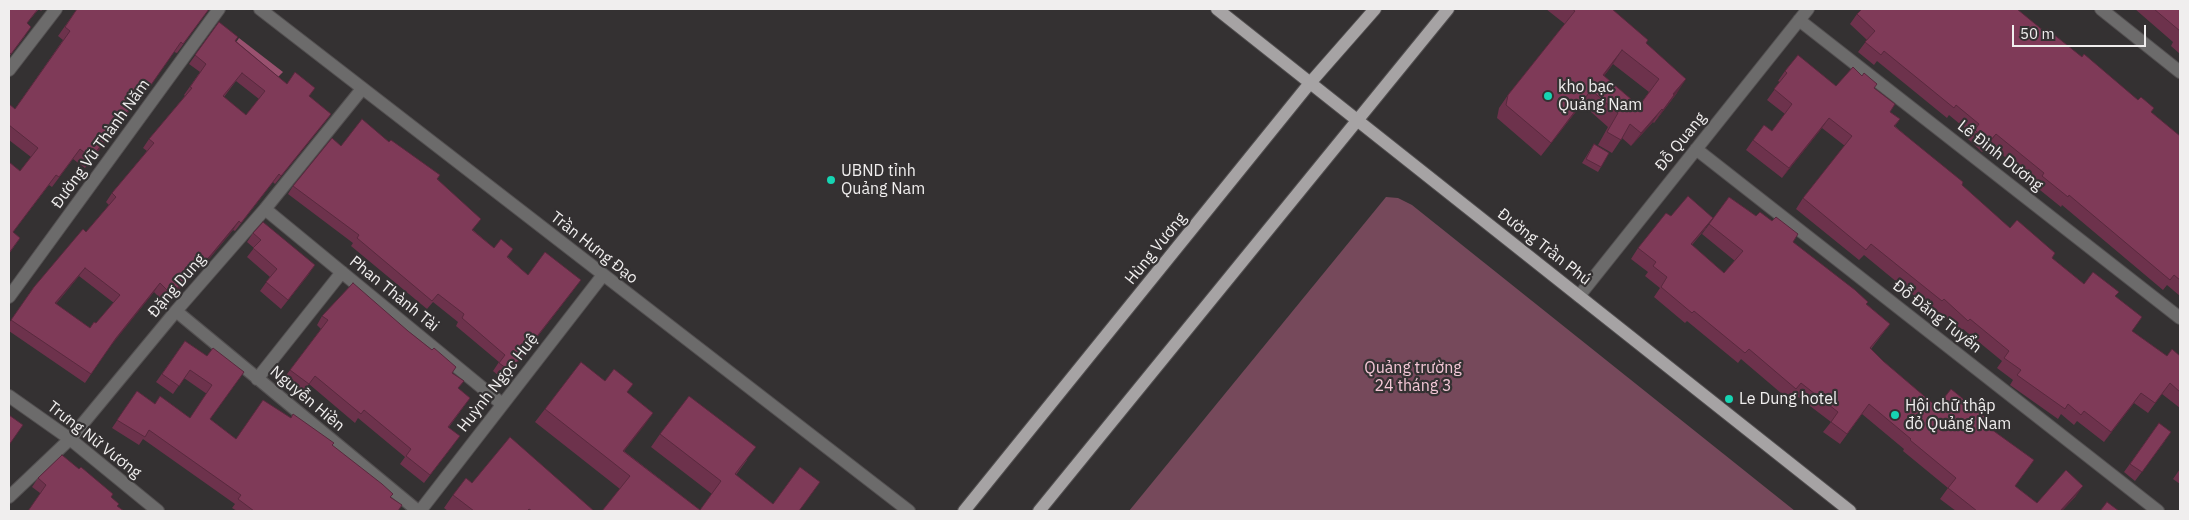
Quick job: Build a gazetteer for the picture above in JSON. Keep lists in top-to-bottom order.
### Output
{
  "streets": {
    "main road": ["Đường Trần Phú", "Hùng Vương"],
    "street": [
      "Đỗ Quang",
      "Đường Vũ Thành Năm",
      "Lê Đình Dương",
      "Trần Hưng Đạo",
      "Đặng Dung",
      "Phan Thành Tài",
      "Đỗ Đăng Tuyển",
      "Huỳnh Ngọc Huệ",
      "Nguyễn Hiền",
      "Trưng Nữ Vương"
    ]
  },
  "crossings": [
    ["Đỗ Quang", "Lê Đình Dương"],
    ["Đỗ Quang", "Đường Trần Phú"],
    ["Đỗ Quang", "Đỗ Đăng Tuyển"],
    ["Đường Trần Phú", "Hùng Vương"],
    ["Trần Hưng Đạo", "Đặng Dung"],
    ["Trần Hưng Đạo", "Huỳnh Ngọc Huệ"],
    ["Đặng Dung", "Phan Thành Tài"],
    ["Đặng Dung", "Nguyễn Hiền"],
    ["Đặng Dung", "Trưng Nữ Vương"],
    ["Phan Thành Tài", "Huỳnh Ngọc Huệ"],
    ["Huỳnh Ngọc Huệ", "Nguyễn Hiền"]
  ],
  "parks": ["Quảng trường 24 tháng 3"],
  "places": [
    "kho bạc Quảng Nam",
    "UBND tỉnh Quảng Nam",
    "Le Dung hotel",
    "Hội chữ thập đỏ Quảng Nam"
  ],
  "scale_bar": "50 m"
}
